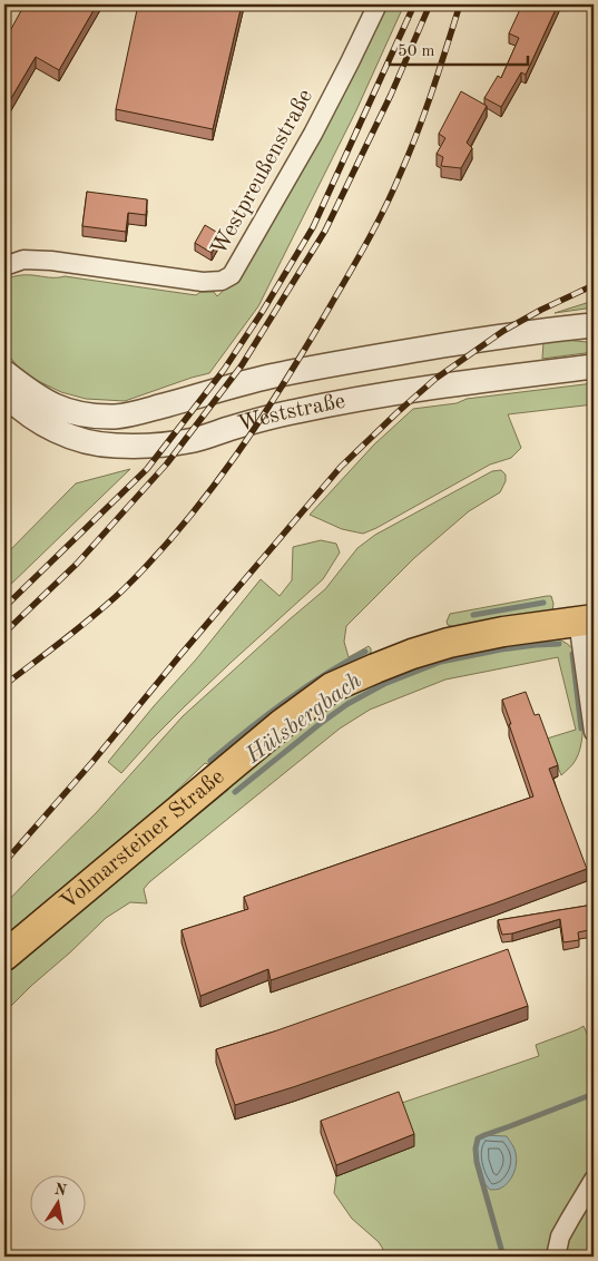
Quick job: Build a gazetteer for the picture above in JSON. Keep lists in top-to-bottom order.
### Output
{
  "streets": {
    "main road": ["Volmarsteiner Straße"],
    "street": ["Westpreußenstraße", "Weststraße"]
  },
  "water": ["Hülsbergbach"],
  "scale_bar": "50 m",
  "north": "top"
}
